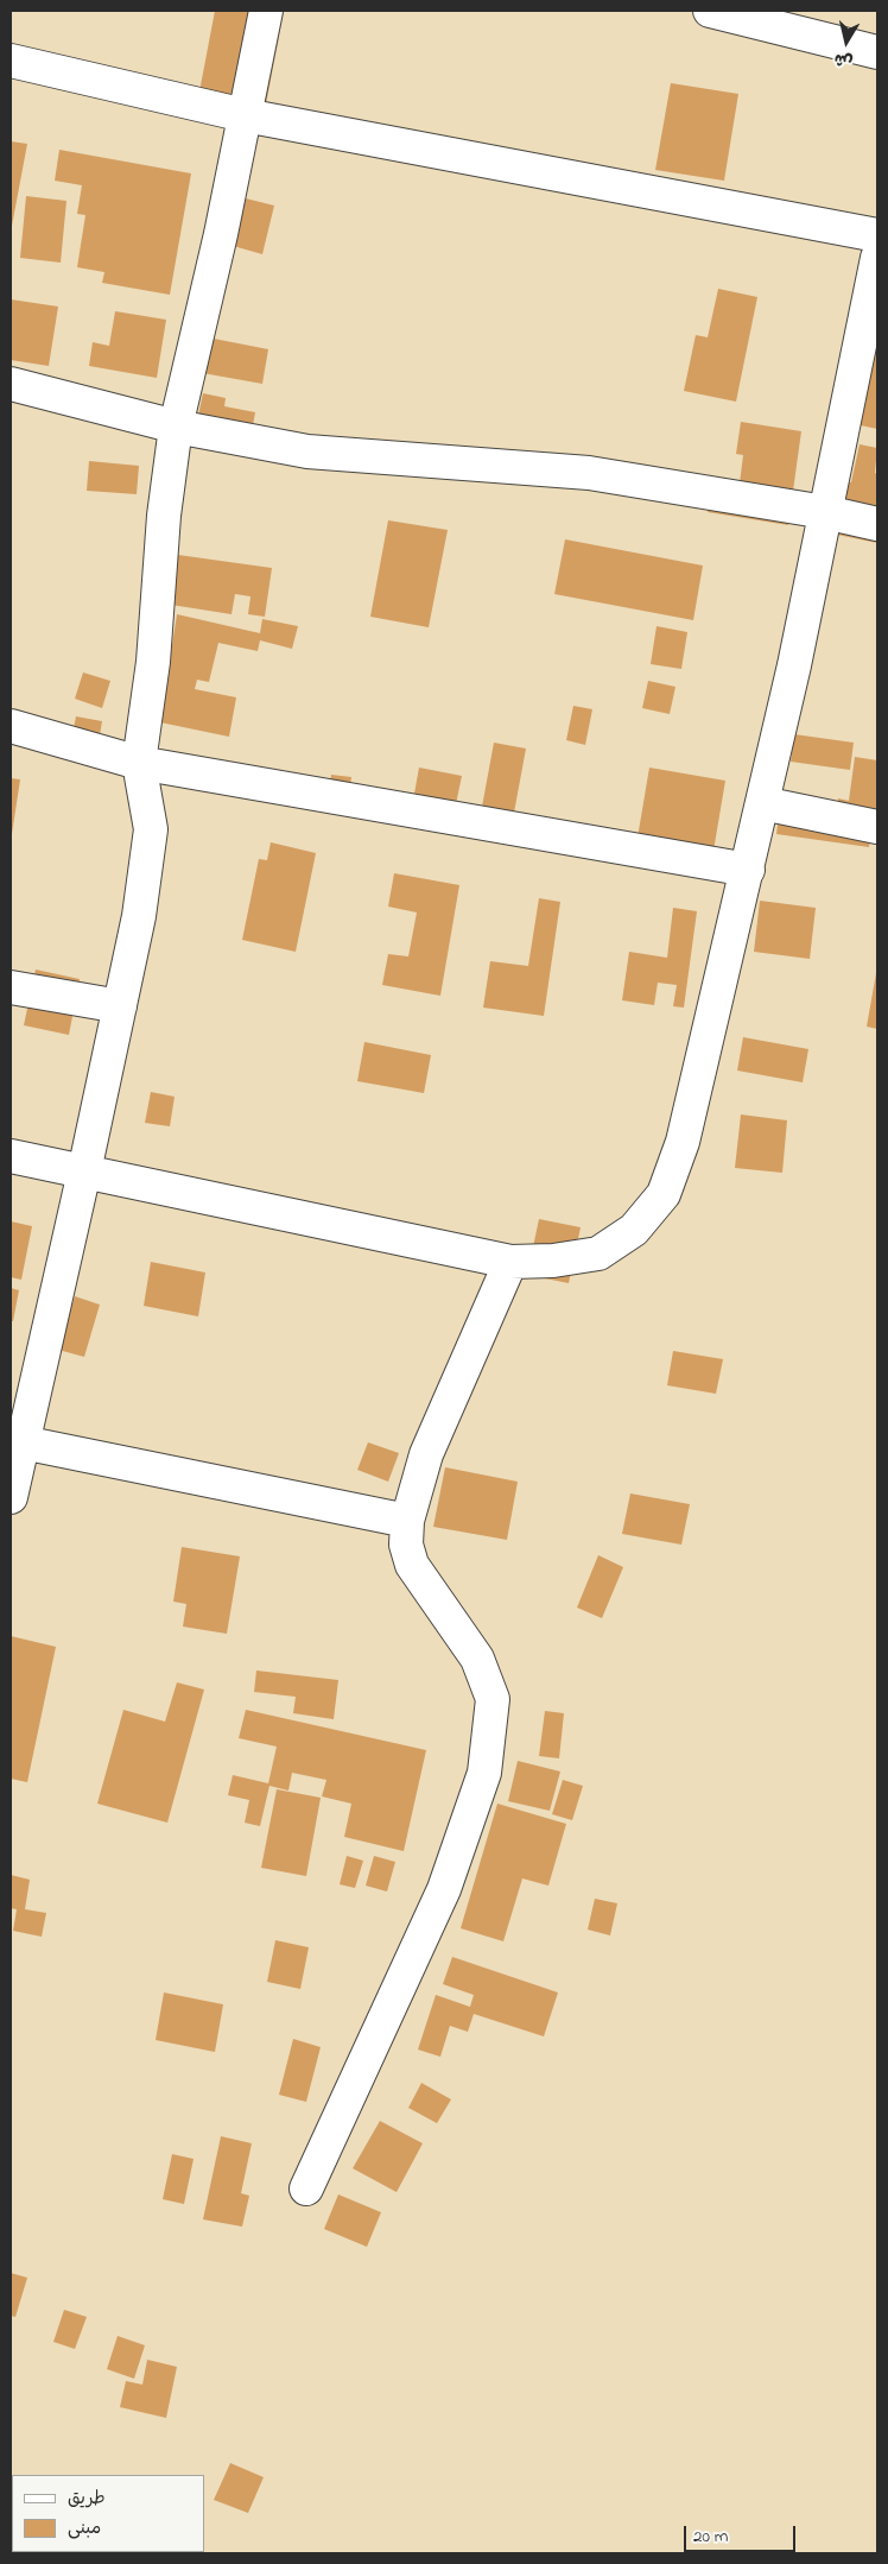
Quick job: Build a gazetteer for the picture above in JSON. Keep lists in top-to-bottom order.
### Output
{
  "legend": ["طريق", "مبنى"],
  "scale_bar": "20 m",
  "north": "bottom"
}
